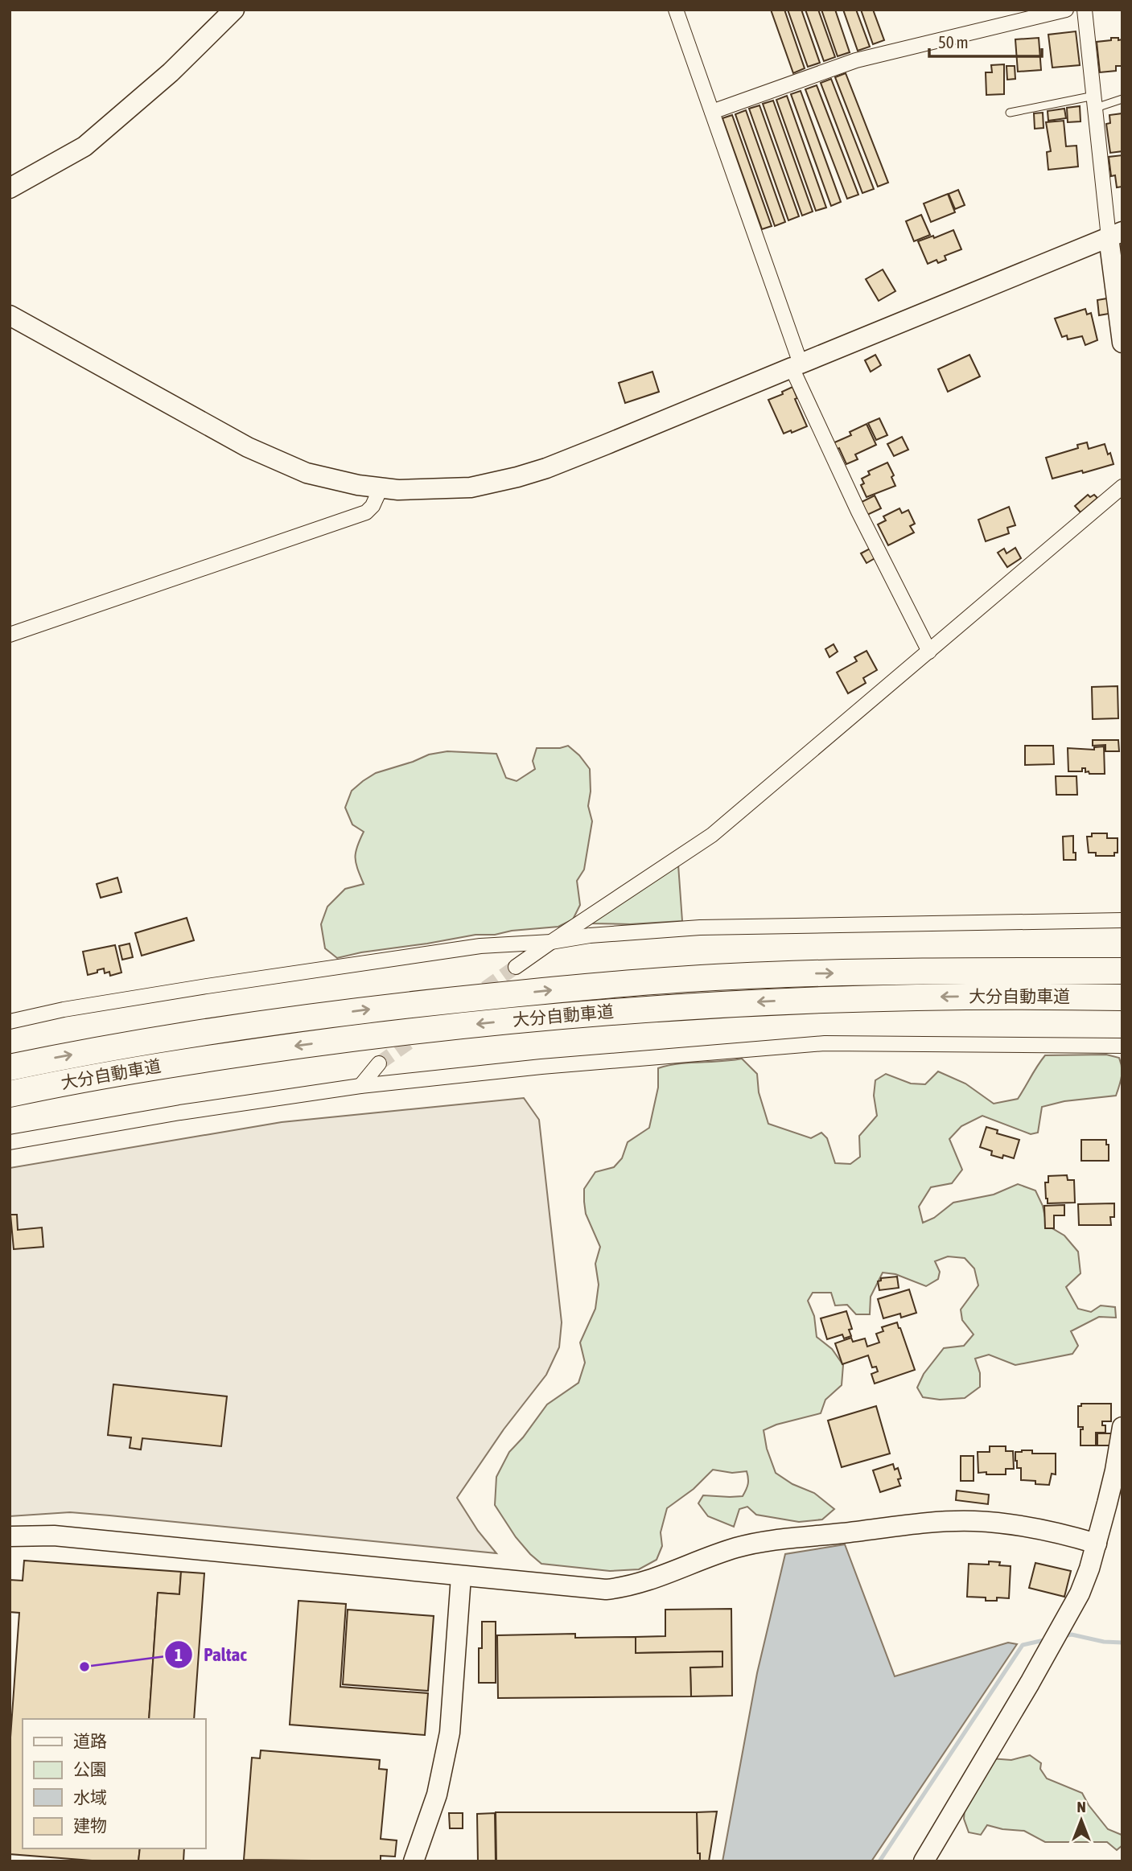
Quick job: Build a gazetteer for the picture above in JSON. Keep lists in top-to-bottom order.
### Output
{
  "streets": {
    "highway": ["大分自動車道"]
  },
  "places": ["Paltac"],
  "legend": [
    "道路",
    "公園",
    "水域",
    "建物"
  ],
  "scale_bar": "50 m",
  "north": "top"
}
